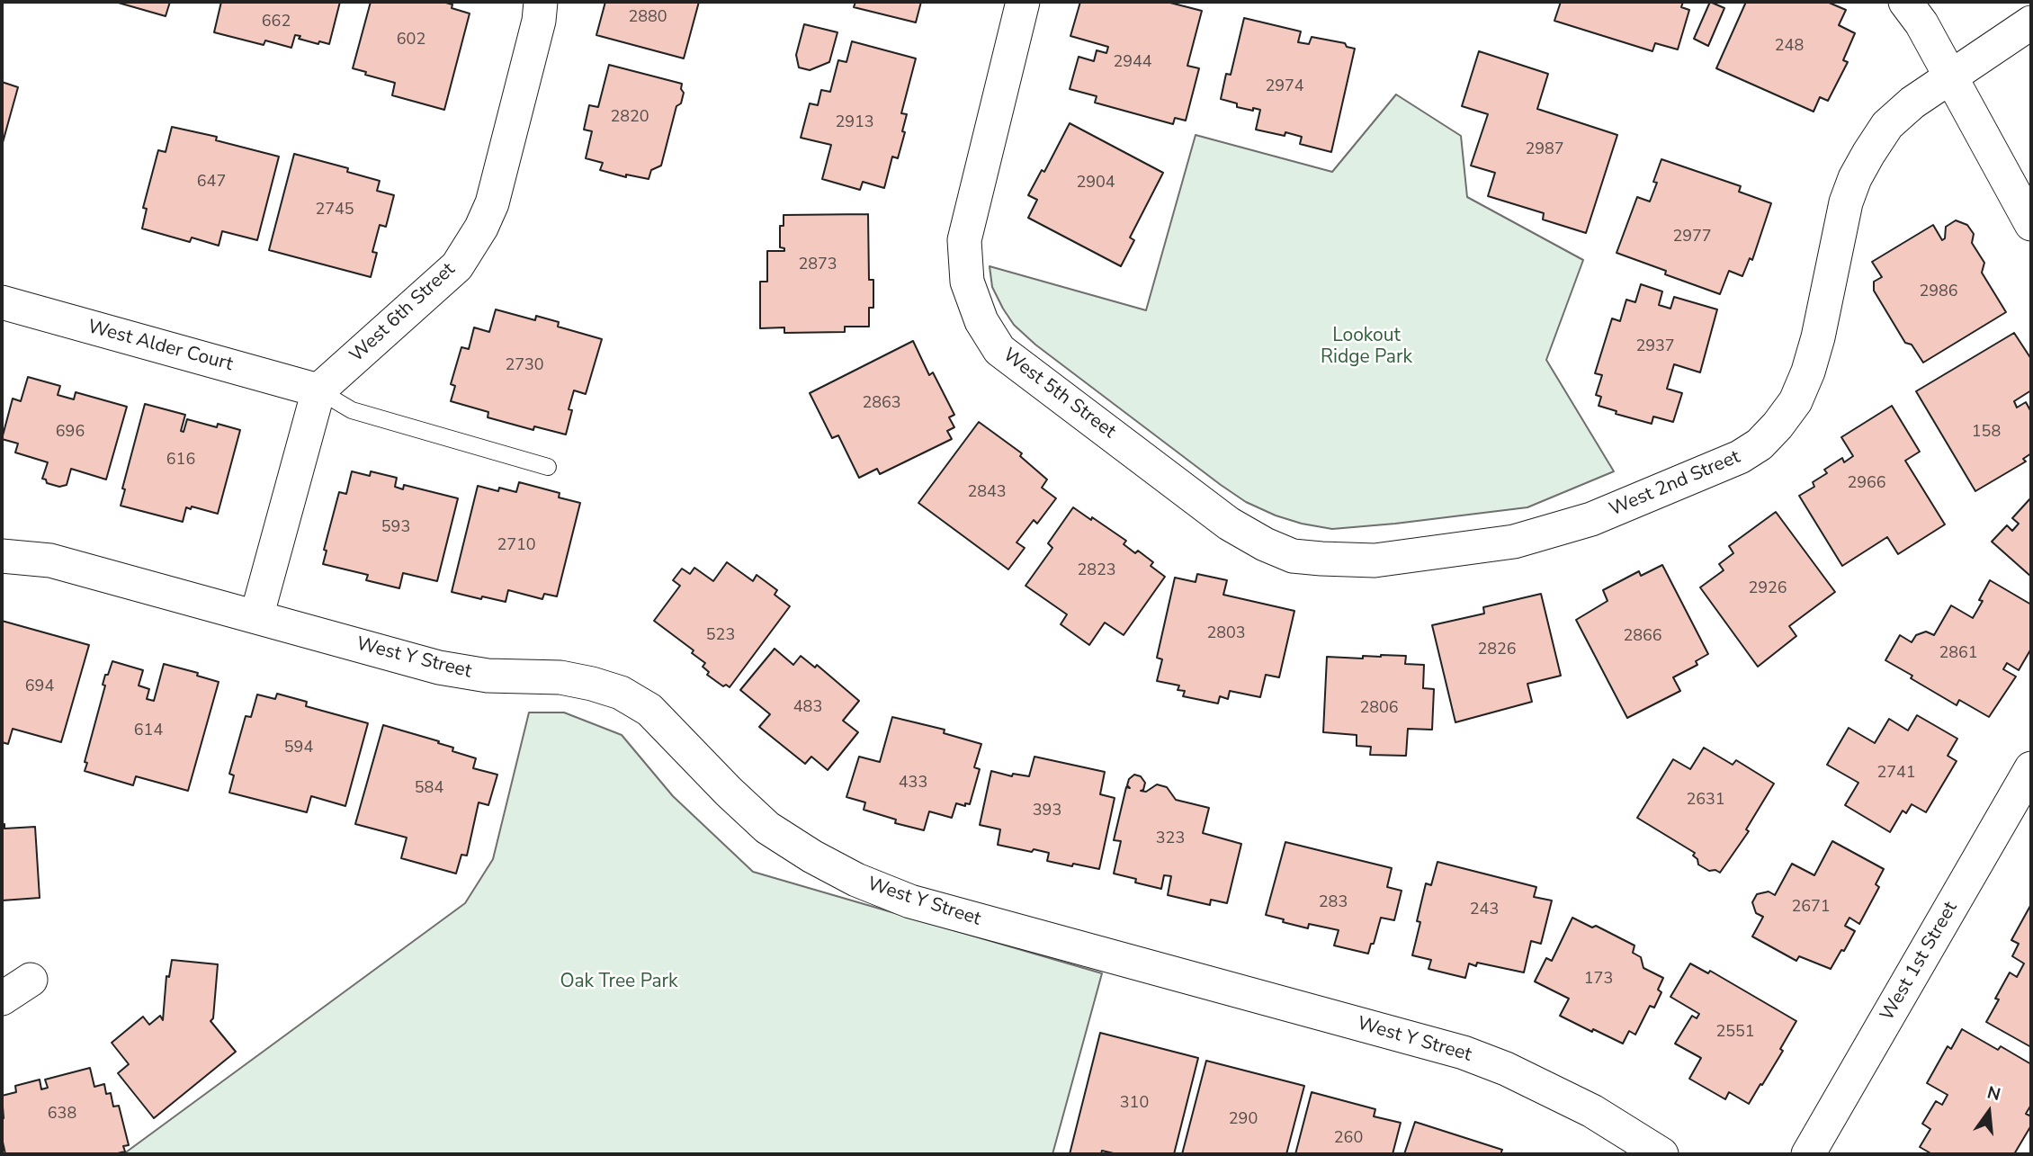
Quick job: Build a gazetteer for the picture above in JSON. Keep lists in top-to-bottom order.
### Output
{
  "streets": {
    "street": [
      "West 6th Street",
      "West Alder Court",
      "West 5th Street",
      "West 2nd Street",
      "West Y Street",
      "West 1st Street"
    ]
  },
  "crossings": [
    ["West 6th Street", "West Alder Court"],
    ["West 5th Street", "West 2nd Street"]
  ],
  "parks": ["Lookout Ridge Park", "Oak Tree Park"],
  "house_numbers": [
    "2880",
    "662",
    "602",
    "248",
    "2944",
    "2974",
    "2820",
    "2913",
    "2987",
    "647",
    "2904",
    "2745",
    "2977",
    "2873",
    "2986",
    "2937",
    "2730",
    "2863",
    "696",
    "158",
    "616",
    "2966",
    "2843",
    "593",
    "2710",
    "2823",
    "2926",
    "2803",
    "523",
    "2866",
    "2826",
    "2861",
    "694",
    "483",
    "2806",
    "614",
    "594",
    "2741",
    "433",
    "584",
    "2631",
    "393",
    "323",
    "283",
    "2671",
    "243",
    "173",
    "2551",
    "310",
    "638",
    "290",
    "260"
  ],
  "north": "top"
}
